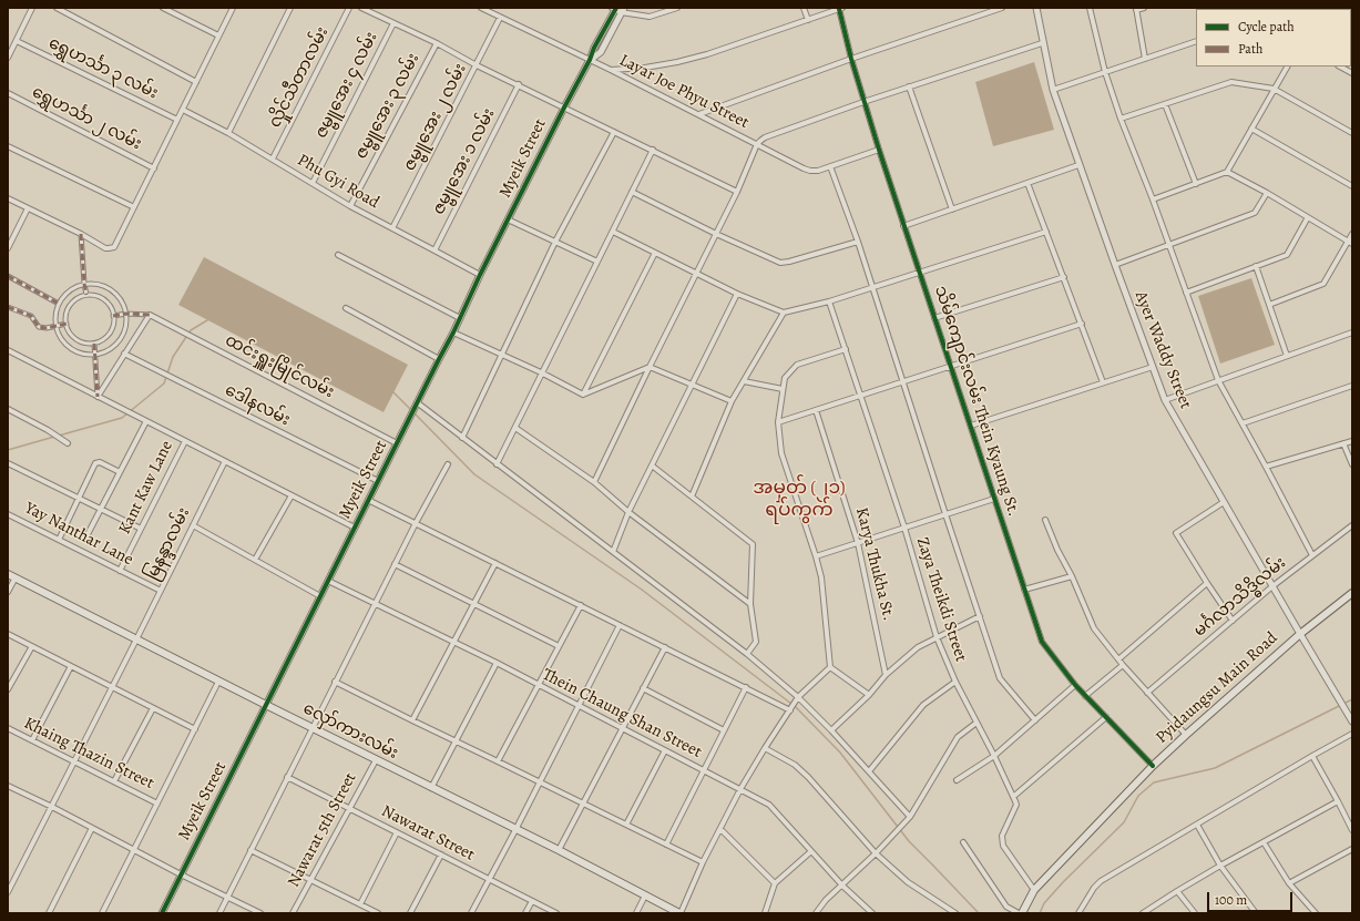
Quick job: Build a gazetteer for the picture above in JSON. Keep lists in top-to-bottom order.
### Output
{
  "streets": {
    "main road": ["Pyidaungsu Main Road", "လှော်ကားလမ်း"],
    "street": [
      "ရွှေဟင်္သာ ၃ လမ်း",
      "လှိုင်သီတာလမ်း",
      "ဇမ္ဗူအေး ၄ လမ်း",
      "Layar Joe Phyu Street",
      "ဇမ္ဗူအေး ၃ လမ်း",
      "ဇမ္ဗူအေး ၂ လမ်း",
      "ရွှေဟင်္သာ ၂ လမ်း",
      "Myeik Street",
      "ဇမ္ဗူအေး ၁ လမ်း",
      "Phu Gyi Road",
      "Ayer Waddy Street",
      "ထင်းရှူးမြိုင်လမ်း",
      "သိမ်ကျောင်းလမ်း Thein Kyaung St.",
      "ဒေါနလမ်း",
      "Kant Kaw Lane",
      "Yay Nanthar Lane",
      "မြနန္ဒာလမ်း",
      "Karya Thukha St.",
      "မင်္ဂလာသိဒ္ဓိလမ်း",
      "Zaya Theikdi Street",
      "Thein Chaung Shan Street",
      "Khaing Thazin Street",
      "Nawarat 5th Street",
      "Nawarat Street"
    ]
  },
  "crossings": [
    ["လှိုင်သီတာလမ်း", "Phu Gyi Road"],
    ["ဇမ္ဗူအေး ၄ လမ်း", "Phu Gyi Road"],
    ["Layar Joe Phyu Street", "ဇမ္ဗူအေး ၂ လမ်း"],
    ["Layar Joe Phyu Street", "Myeik Street"],
    ["Layar Joe Phyu Street", "သိမ်ကျောင်းလမ်း Thein Kyaung St."],
    ["ဇမ္ဗူအေး ၃ လမ်း", "Phu Gyi Road"],
    ["ဇမ္ဗူအေး ၂ လမ်း", "Phu Gyi Road"],
    ["Myeik Street", "Phu Gyi Road"],
    ["Myeik Street", "ထင်းရှူးမြိုင်လမ်း"],
    ["Myeik Street", "ဒေါနလမ်း"],
    ["Myeik Street", "Thein Chaung Shan Street"],
    ["Myeik Street", "လှော်ကားလမ်း"],
    ["ဇမ္ဗူအေး ၁ လမ်း", "Phu Gyi Road"],
    ["Ayer Waddy Street", "မင်္ဂလာသိဒ္ဓိလမ်း"],
    ["Ayer Waddy Street", "Pyidaungsu Main Road"],
    ["သိမ်ကျောင်းလမ်း Thein Kyaung St.", "Pyidaungsu Main Road"],
    ["Kant Kaw Lane", "Yay Nanthar Lane"],
    ["Yay Nanthar Lane", "မြနန္ဒာလမ်း"],
    ["မြနန္ဒာလမ်း", "လှော်ကားလမ်း"],
    ["မြနန္ဒာလမ်း", "Khaing Thazin Street"],
    ["လှော်ကားလမ်း", "Nawarat 5th Street"],
    ["Nawarat 5th Street", "Nawarat Street"]
  ],
  "districts": ["အမှတ် (၂၁) ရပ်ကွက်"],
  "legend": ["Cycle path", "Path"],
  "scale_bar": "100 m"
}
